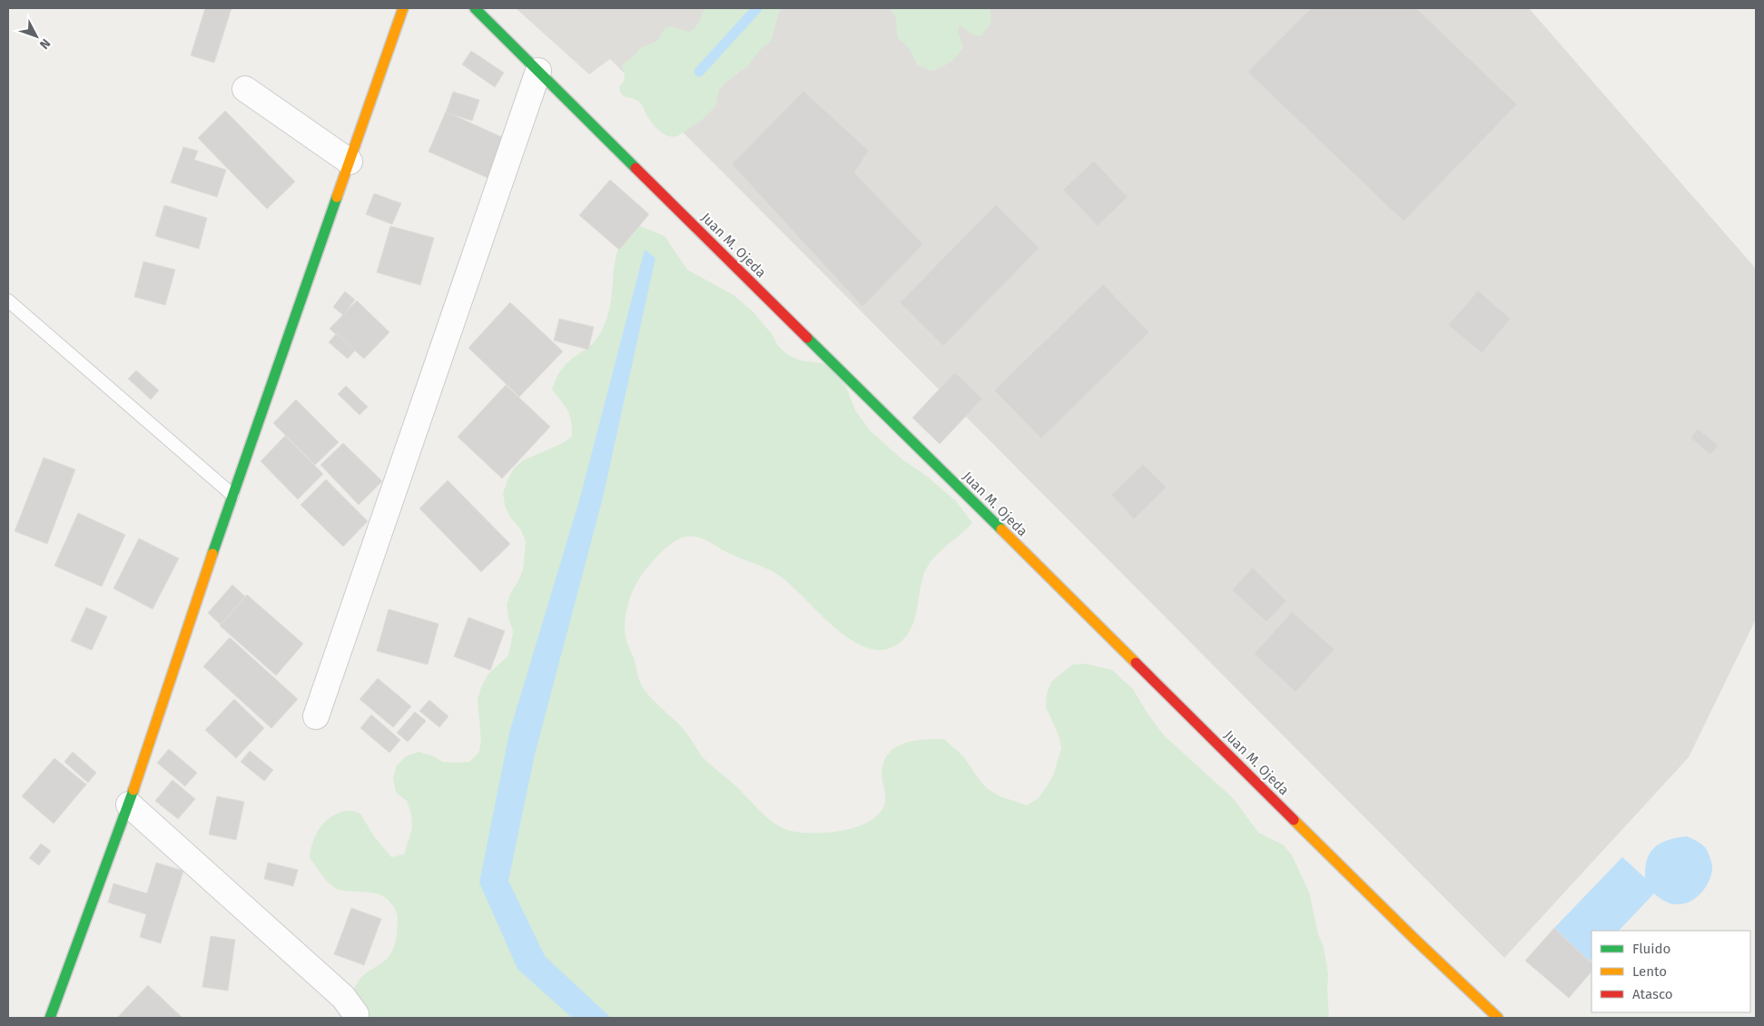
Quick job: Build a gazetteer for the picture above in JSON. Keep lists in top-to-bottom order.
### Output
{
  "streets": {
    "street": ["Juan M. Ojeda"]
  },
  "legend": ["Fluido", "Lento", "Atasco"],
  "north": "bottom right"
}
